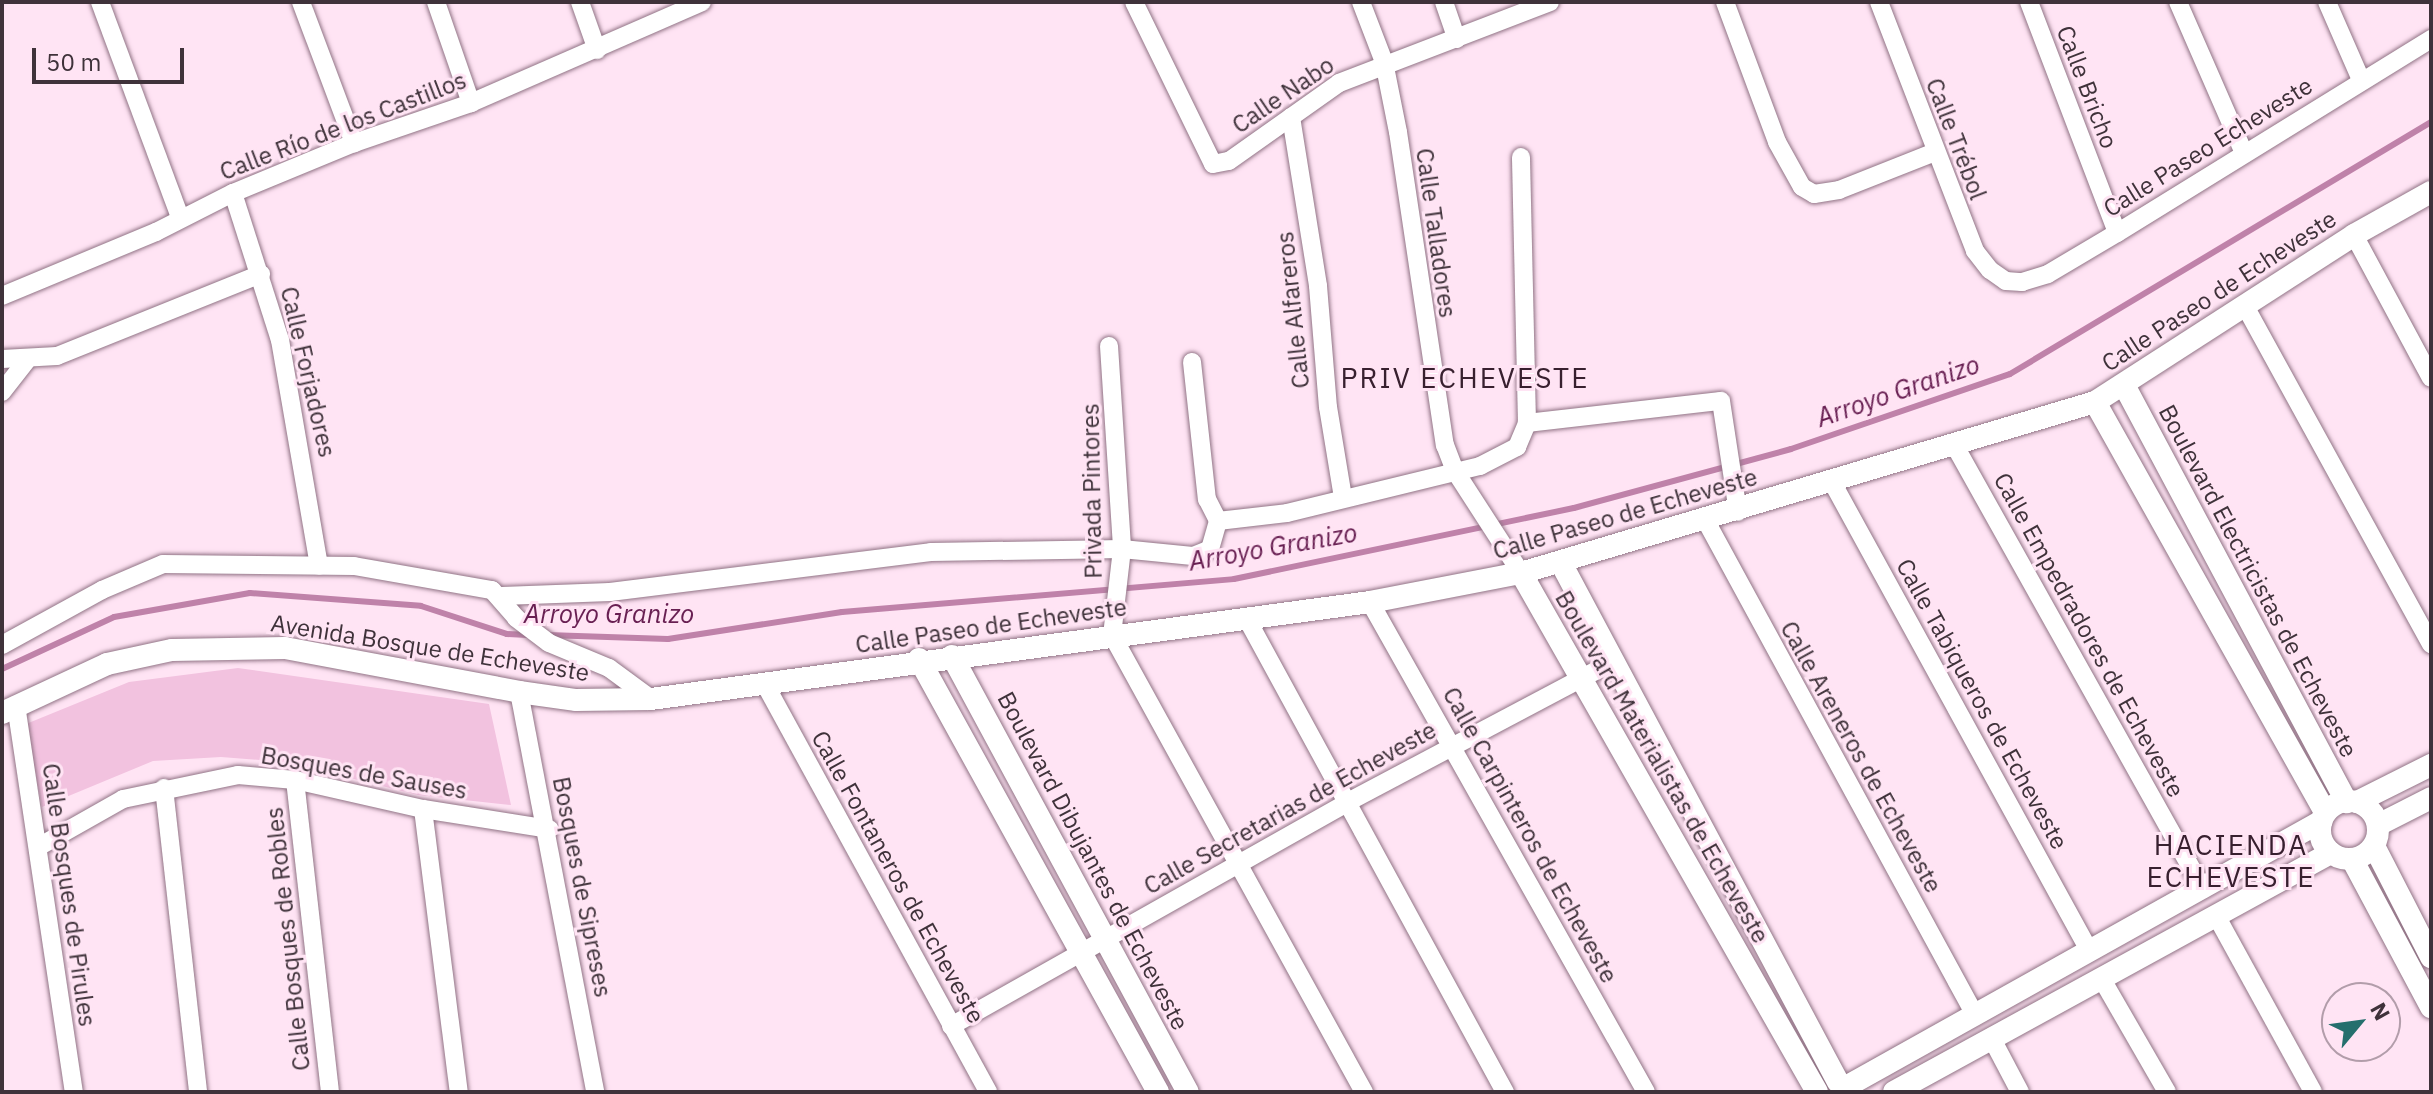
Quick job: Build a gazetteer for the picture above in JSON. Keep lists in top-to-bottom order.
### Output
{
  "streets": {
    "street": [
      "Calle Bricho",
      "Calle Nabo",
      "Calle Río de los Castillos",
      "Calle Trébol",
      "Calle Paseo Echeveste",
      "Calle Talladores",
      "Calle Paseo de Echeveste",
      "Calle Alfareros",
      "Calle Forjadores",
      "Privada Pintores",
      "Boulevard Electricistas de Echeveste",
      "Calle Empedradores de Echeveste",
      "Avenida Bosque de Echeveste",
      "Calle Tabiqueros de Echeveste",
      "Calle Areneros de Echeveste",
      "Boulevard Materialistas de Echeveste",
      "Bosques de Sauses",
      "Calle Secretarias de Echeveste",
      "Calle Carpinteros de Echeveste",
      "Boulevard Dibujantes de Echeveste",
      "Calle Fontaneros de Echeveste",
      "Bosques de Sipreses",
      "Calle Bosques de Pirules",
      "Calle Bosques de Robles"
    ]
  },
  "crossings": [
    ["Calle Bricho", "Calle Paseo Echeveste"],
    ["Calle Nabo", "Calle Talladores"],
    ["Calle Nabo", "Calle Alfareros"],
    ["Calle Río de los Castillos", "Calle Forjadores"],
    ["Calle Trébol", "Calle Paseo Echeveste"],
    ["Calle Talladores", "Boulevard Materialistas de Echeveste"],
    ["Calle Paseo de Echeveste", "Privada Pintores"],
    ["Calle Paseo de Echeveste", "Boulevard Electricistas de Echeveste"],
    ["Calle Paseo de Echeveste", "Calle Empedradores de Echeveste"],
    ["Calle Paseo de Echeveste", "Avenida Bosque de Echeveste"],
    ["Calle Paseo de Echeveste", "Calle Tabiqueros de Echeveste"],
    ["Calle Paseo de Echeveste", "Calle Areneros de Echeveste"],
    ["Calle Paseo de Echeveste", "Boulevard Materialistas de Echeveste"],
    ["Calle Paseo de Echeveste", "Calle Carpinteros de Echeveste"],
    ["Calle Paseo de Echeveste", "Boulevard Dibujantes de Echeveste"],
    ["Calle Paseo de Echeveste", "Calle Fontaneros de Echeveste"],
    ["Avenida Bosque de Echeveste", "Calle Fontaneros de Echeveste"],
    ["Avenida Bosque de Echeveste", "Bosques de Sipreses"],
    ["Avenida Bosque de Echeveste", "Calle Bosques de Pirules"],
    ["Boulevard Materialistas de Echeveste", "Calle Secretarias de Echeveste"],
    ["Bosques de Sauses", "Bosques de Sipreses"],
    ["Bosques de Sauses", "Calle Bosques de Pirules"],
    ["Bosques de Sauses", "Calle Bosques de Robles"],
    ["Calle Secretarias de Echeveste", "Calle Carpinteros de Echeveste"],
    ["Calle Secretarias de Echeveste", "Boulevard Dibujantes de Echeveste"],
    ["Calle Secretarias de Echeveste", "Calle Fontaneros de Echeveste"]
  ],
  "districts": ["PRIV ECHEVESTE", "HACIENDA ECHEVESTE"],
  "water": ["Arroyo Granizo"],
  "scale_bar": "50 m",
  "north": "top right"
}
